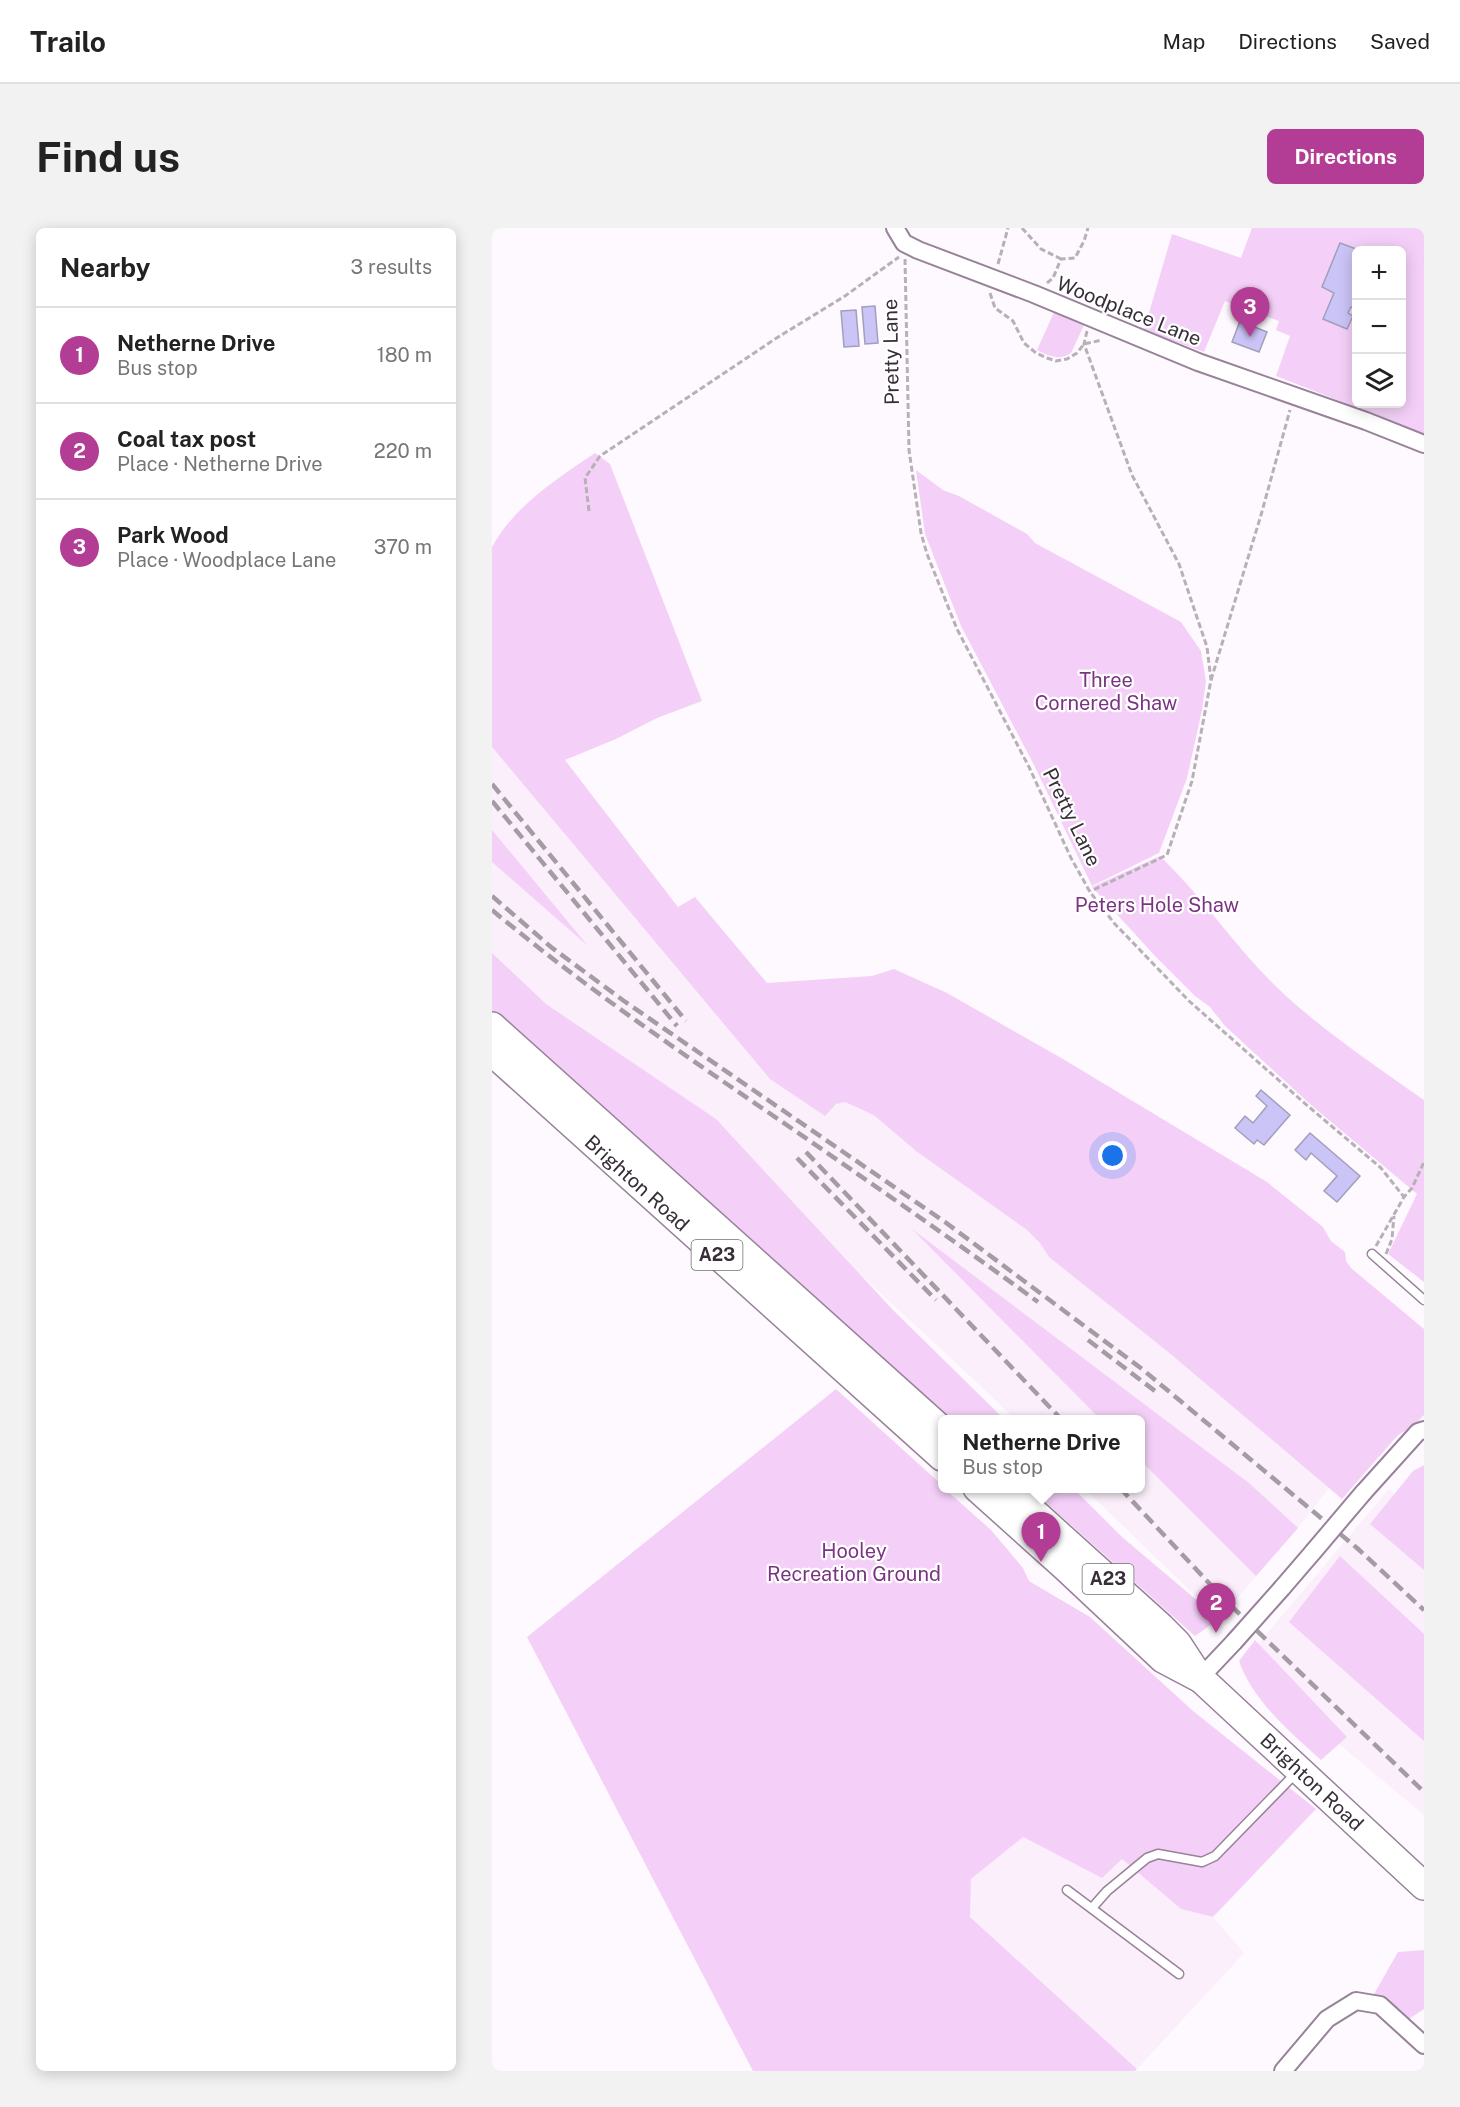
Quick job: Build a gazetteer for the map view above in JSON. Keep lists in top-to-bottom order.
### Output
{
  "streets": {
    "highway": ["Brighton Road", "A23"],
    "street": ["Woodplace Lane"],
    "path": ["Pretty Lane"]
  },
  "parks": ["Three Cornered Shaw", "Peters Hole Shaw", "Hooley Recreation Ground"],
  "page": {
    "header": "Trailo",
    "nav": ["Map", "Directions", "Saved"],
    "buttons": "Directions",
    "title": "Find us",
    "heading": ["Nearby", "3 results"],
    "map_buttons": ["+", "−"],
    "pins": ["3", "1", "2"],
    "list": [
      {
        "mark": "1",
        "name": "Netherne Drive",
        "note": "Bus stop",
        "value": "180 m"
      },
      {
        "mark": "2",
        "name": "Coal tax post",
        "note": "Place · Netherne Drive",
        "value": "220 m"
      },
      {
        "mark": "3",
        "name": "Park Wood",
        "note": "Place · Woodplace Lane",
        "value": "370 m"
      }
    ],
    "popup": ["Netherne Drive", "Bus stop"]
  }
}
